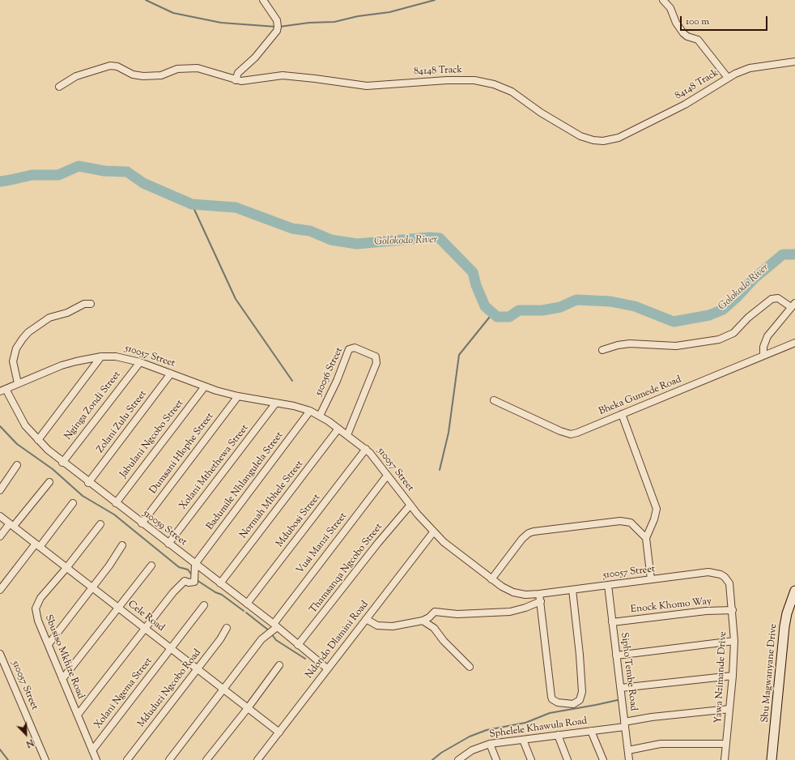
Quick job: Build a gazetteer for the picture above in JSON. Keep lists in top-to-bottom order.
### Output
{
  "streets": {
    "main road": ["Sbu Magwanyane Drive"],
    "street": [
      "84148 Track",
      "510057 Street",
      "510056 Street",
      "Bheka Gumede Road",
      "Nginga Zondi Street",
      "Zolani Zulu Street",
      "Jabulani Ngcobo Street",
      "Dumsani Hlophe Street",
      "Xolani Mthethewa Street",
      "Badumile Nhlangulela Street",
      "Normah Mbhele Street",
      "Mdubosi Street",
      "510059 Street",
      "Vusi Manzi Street",
      "Thamsanqa Ngcobo Street",
      "Enock Khomo Way",
      "Cele Road",
      "Ndondo Dlamini Road",
      "Sbusiso Mkhize Road",
      "Sipho Tembe Road",
      "Yawa Nzimande Drive",
      "Mduduzi Ngcobo Road",
      "Xolani Ngema Street",
      "Sphelele Khawula Road"
    ]
  },
  "crossings": [
    ["510057 Street", "510056 Street"],
    ["510057 Street", "Nginga Zondi Street"],
    ["510057 Street", "Zolani Zulu Street"],
    ["510057 Street", "Jabulani Ngcobo Street"],
    ["510057 Street", "Dumsani Hlophe Street"],
    ["510057 Street", "Xolani Mthethewa Street"],
    ["510057 Street", "Badumile Nhlangulela Street"],
    ["510057 Street", "Normah Mbhele Street"],
    ["510057 Street", "Mdubosi Street"],
    ["510057 Street", "510059 Street"],
    ["510057 Street", "Vusi Manzi Street"],
    ["510057 Street", "Thamsanqa Ngcobo Street"],
    ["510057 Street", "Ndondo Dlamini Road"],
    ["510057 Street", "Sipho Tembe Road"],
    ["510057 Street", "Yawa Nzimande Drive"],
    ["Nginga Zondi Street", "510059 Street"],
    ["Zolani Zulu Street", "510059 Street"],
    ["Jabulani Ngcobo Street", "510059 Street"],
    ["Dumsani Hlophe Street", "510059 Street"],
    ["Xolani Mthethewa Street", "510059 Street"],
    ["Badumile Nhlangulela Street", "510059 Street"],
    ["Normah Mbhele Street", "510059 Street"],
    ["Mdubosi Street", "510059 Street"],
    ["510059 Street", "Vusi Manzi Street"],
    ["510059 Street", "Thamsanqa Ngcobo Street"],
    ["510059 Street", "Ndondo Dlamini Road"],
    ["Vusi Manzi Street", "Cele Road"],
    ["Enock Khomo Way", "Sipho Tembe Road"],
    ["Enock Khomo Way", "Yawa Nzimande Drive"],
    ["Cele Road", "Ndondo Dlamini Road"],
    ["Cele Road", "Sbusiso Mkhize Road"],
    ["Cele Road", "Mduduzi Ngcobo Road"],
    ["Cele Road", "Xolani Ngema Street"],
    ["Sbusiso Mkhize Road", "Xolani Ngema Street"],
    ["Sipho Tembe Road", "Sphelele Khawula Road"],
    ["Yawa Nzimande Drive", "Sphelele Khawula Road"]
  ],
  "water": ["Golokodo River"],
  "scale_bar": "100 m",
  "north": "bottom right"
}
